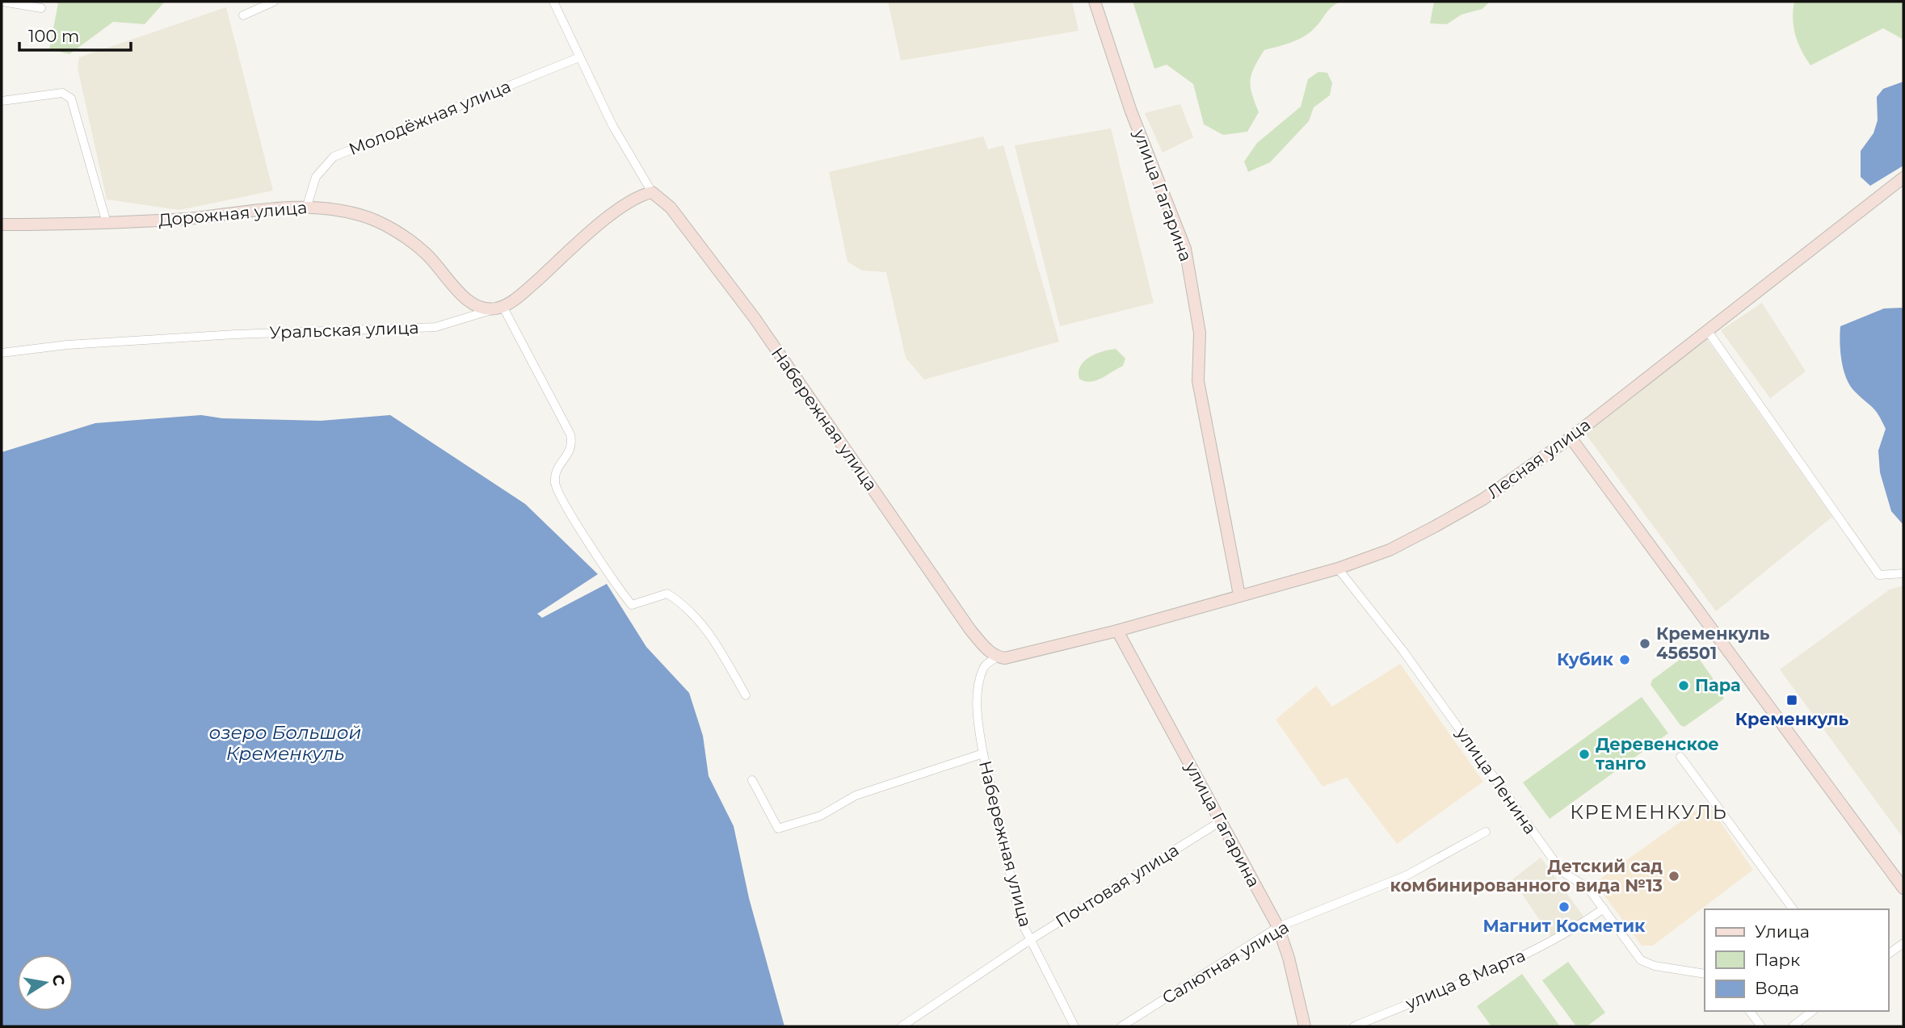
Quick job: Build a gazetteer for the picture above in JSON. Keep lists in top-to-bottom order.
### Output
{
  "streets": {
    "street": [
      "Молодёжная улица",
      "улица Гагарина",
      "Дорожная улица",
      "Уральская улица",
      "Набережная улица",
      "Лесная улица",
      "улица Ленина",
      "Почтовая улица",
      "Салютная улица",
      "улица 8 Марта"
    ]
  },
  "crossings": [
    ["Молодёжная улица", "Дорожная улица"],
    ["улица Гагарина", "Лесная улица"],
    ["улица Гагарина", "Почтовая улица"],
    ["улица Гагарина", "Салютная улица"],
    ["Дорожная улица", "Уральская улица"],
    ["Уральская улица", "Набережная улица"],
    ["Набережная улица", "Почтовая улица"],
    ["Лесная улица", "улица Ленина"],
    ["улица Ленина", "улица 8 Марта"]
  ],
  "districts": ["КРЕМЕНКУЛЬ"],
  "water": ["озеро Большой Кременкуль"],
  "places": {
    "other": [
      "Кременкуль 456501",
      "Кубик",
      "Пара",
      "Деревенское танго",
      "Детский сад комбинированного вида №13",
      "Магнит Косметик"
    ],
    "transit": ["Кременкуль"]
  },
  "legend": ["Улица", "Парк", "Вода"],
  "scale_bar": "100 m",
  "north": "right"
}
